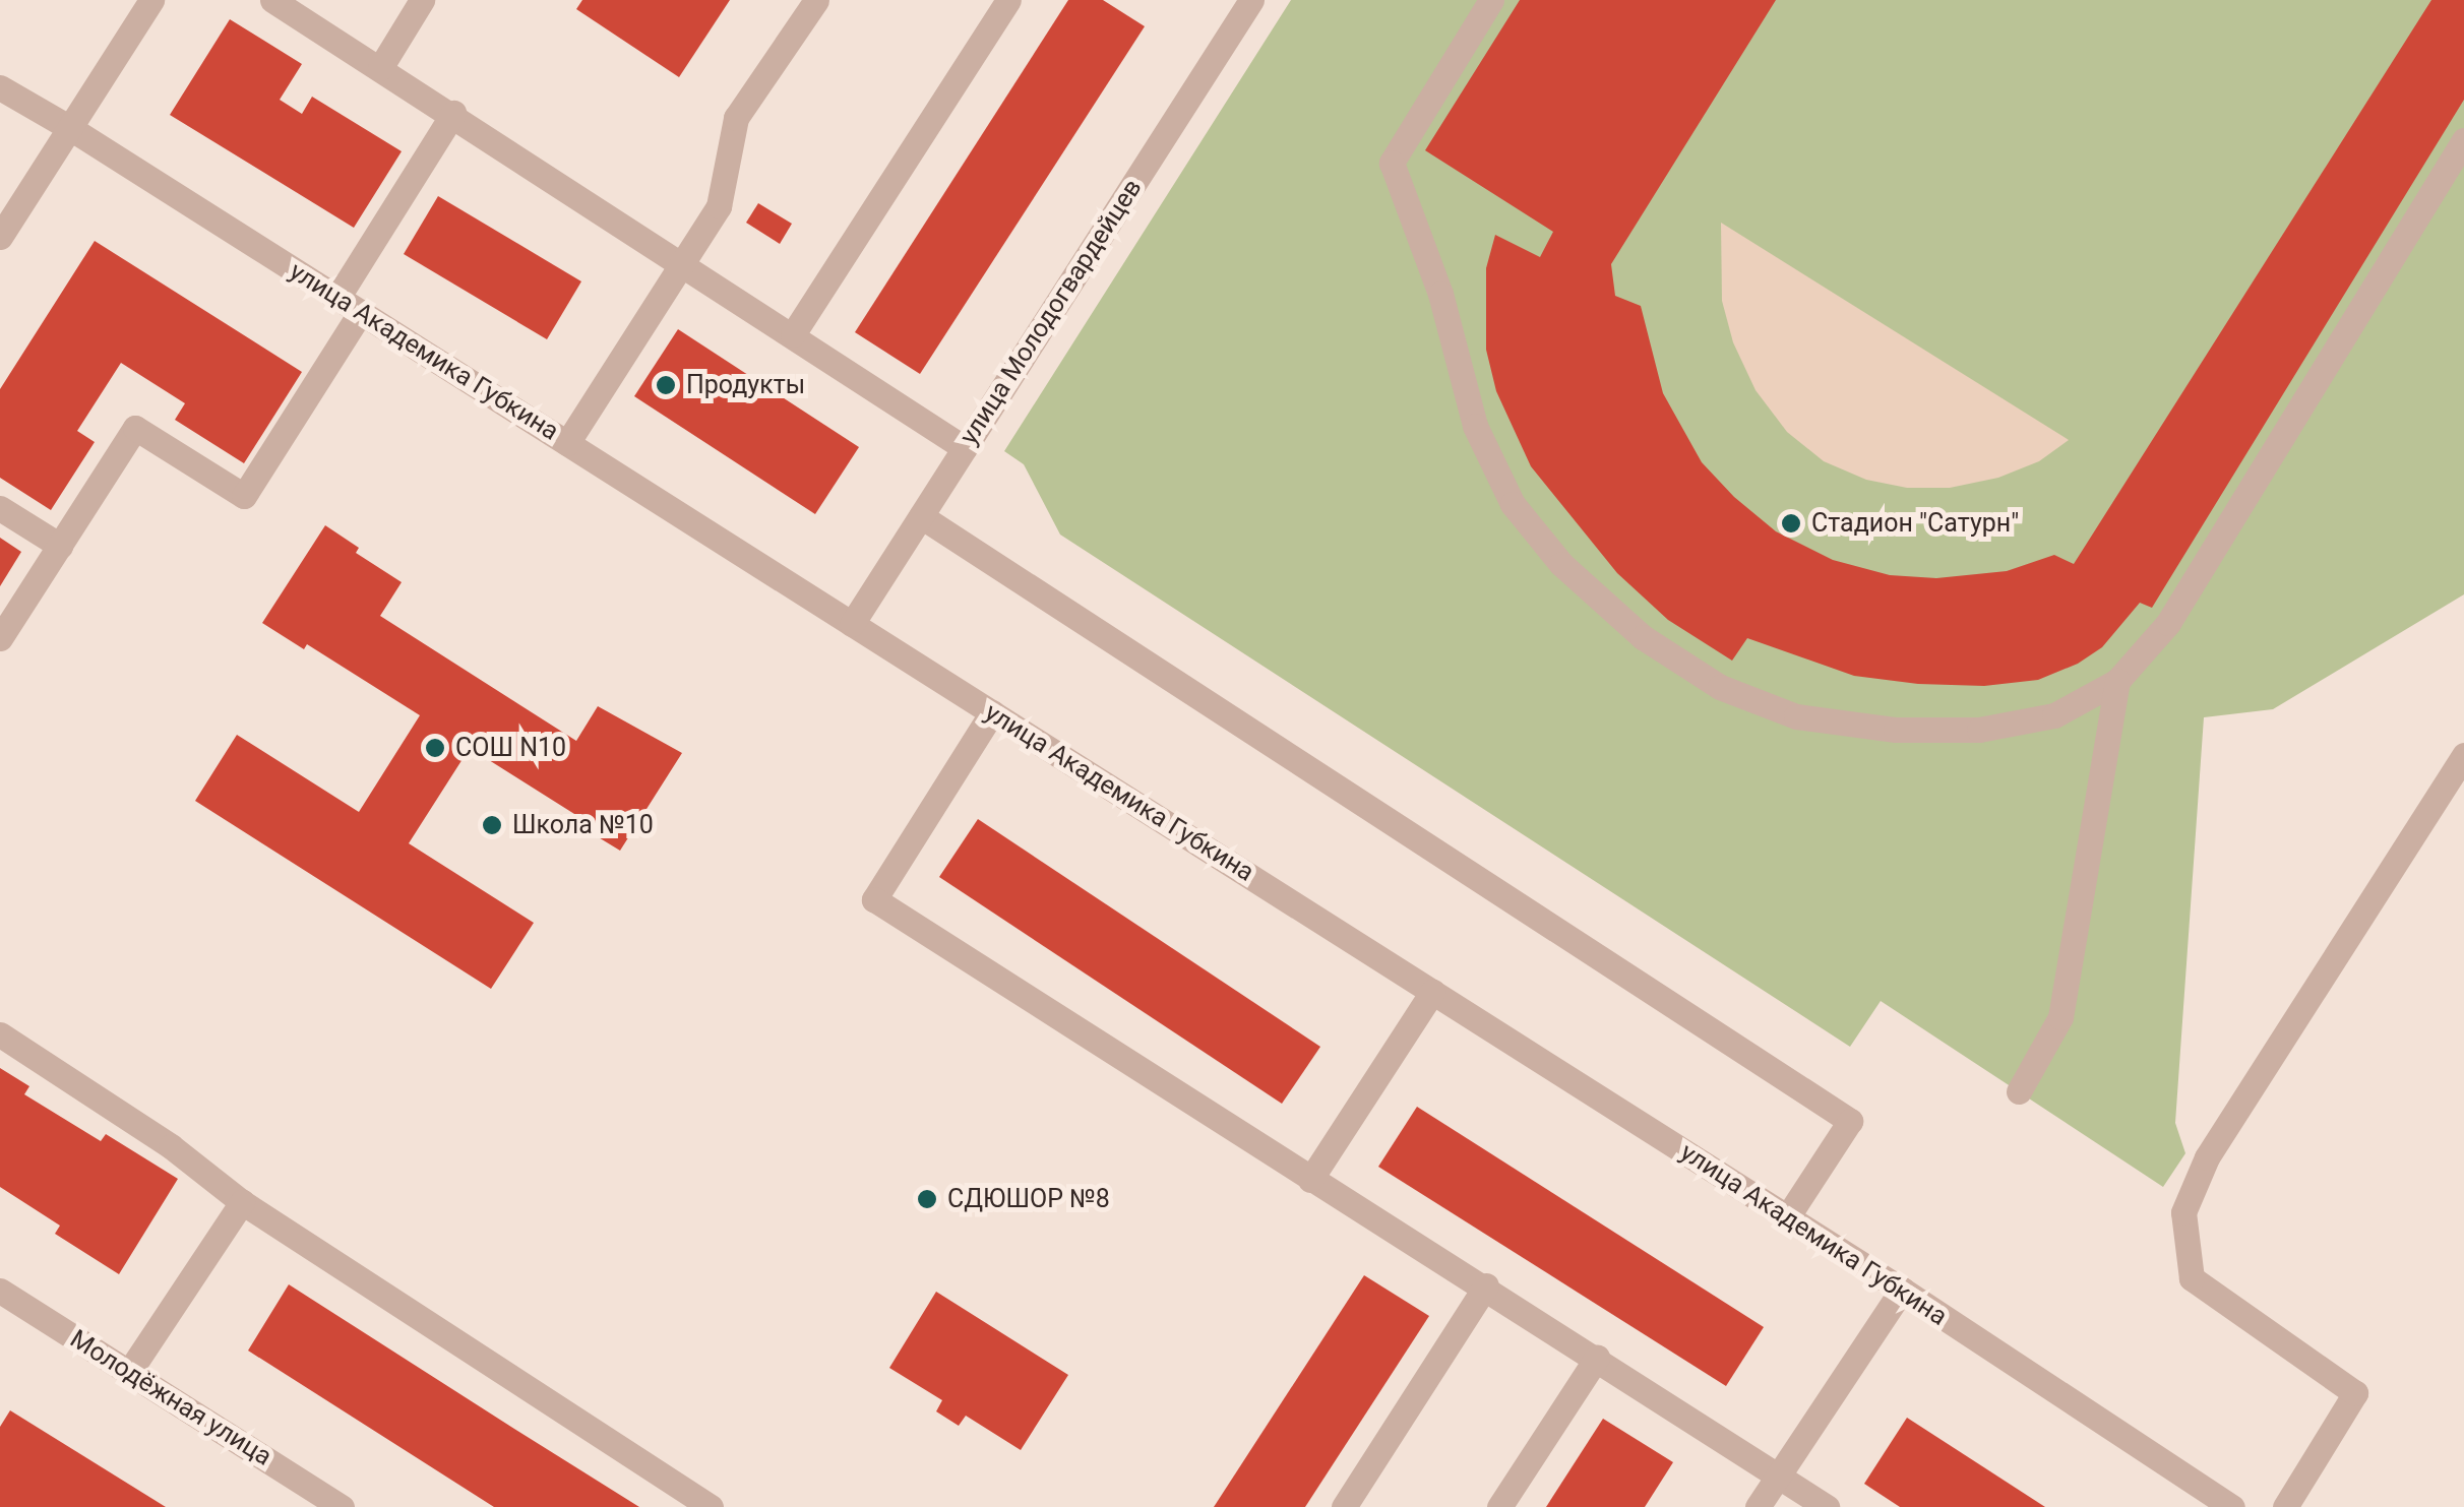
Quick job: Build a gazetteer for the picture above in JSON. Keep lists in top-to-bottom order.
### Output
{
  "streets": {
    "street": ["улица Молодогвардейцев", "улица Академика Губкина", "Молодёжная улица"]
  },
  "crossings": [
    ["улица Молодогвардейцев", "улица Академика Губкина"]
  ],
  "places": [
    "Продукты",
    "Стадион \"Сатурн\"",
    "СОШ N10",
    "Школа №10",
    "СДЮШОР №8"
  ]
}
